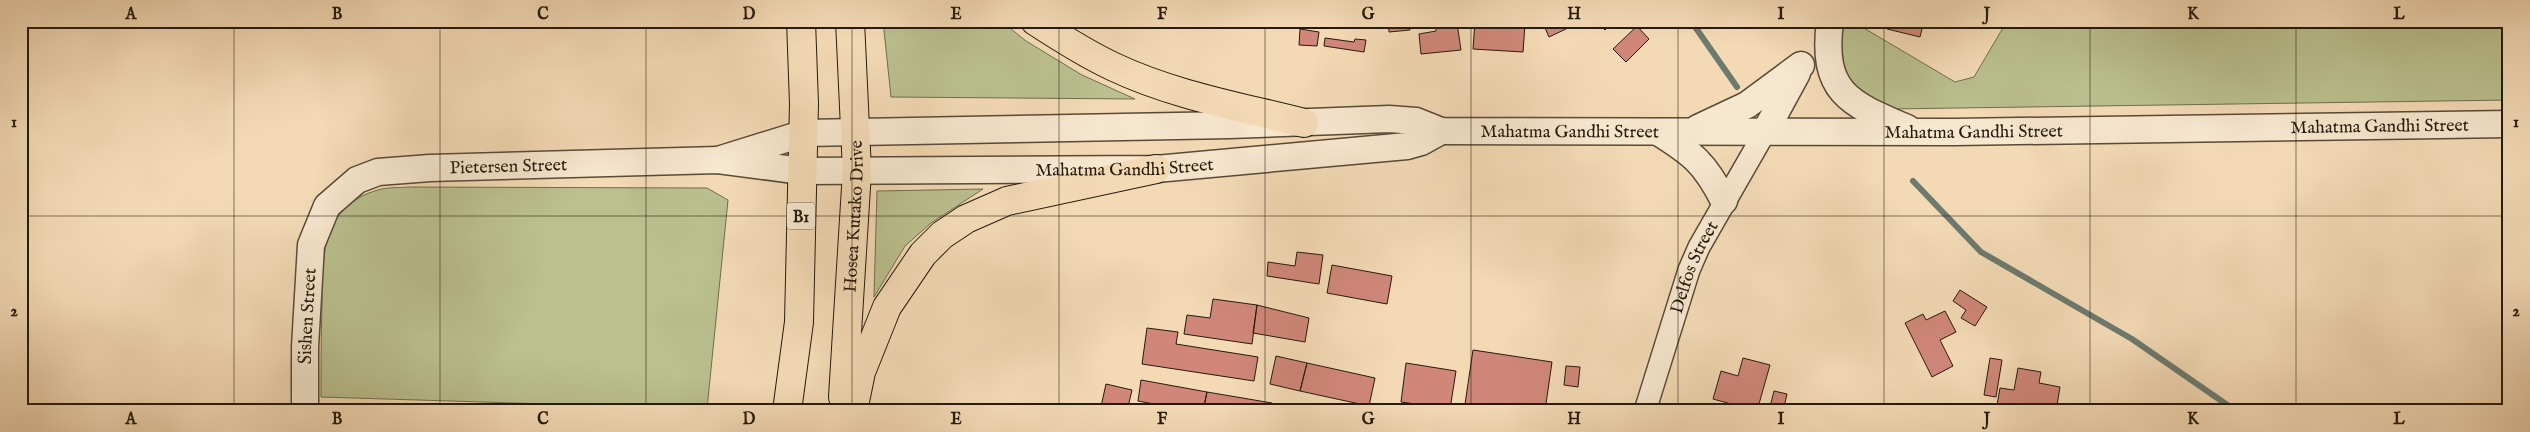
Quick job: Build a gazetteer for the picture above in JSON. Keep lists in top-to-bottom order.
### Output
{
  "streets": {
    "main road": ["B1", "Hosea Kutako Drive"],
    "street": [
      "Mahatma Gandhi Street",
      "Pietersen Street",
      "Delfos Street",
      "Sishen Street"
    ]
  },
  "crossings": [
    ["Mahatma Gandhi Street", "Pietersen Street"],
    ["Mahatma Gandhi Street", "B1"],
    ["Mahatma Gandhi Street", "Hosea Kutako Drive"],
    ["Mahatma Gandhi Street", "Delfos Street"],
    ["Pietersen Street", "B1"],
    ["Pietersen Street", "Sishen Street"]
  ],
  "grid": {
    "columns": [
      "A",
      "B",
      "C",
      "D",
      "E",
      "F",
      "G",
      "H",
      "I",
      "J",
      "K",
      "L"
    ],
    "rows": ["1", "2"]
  }
}
